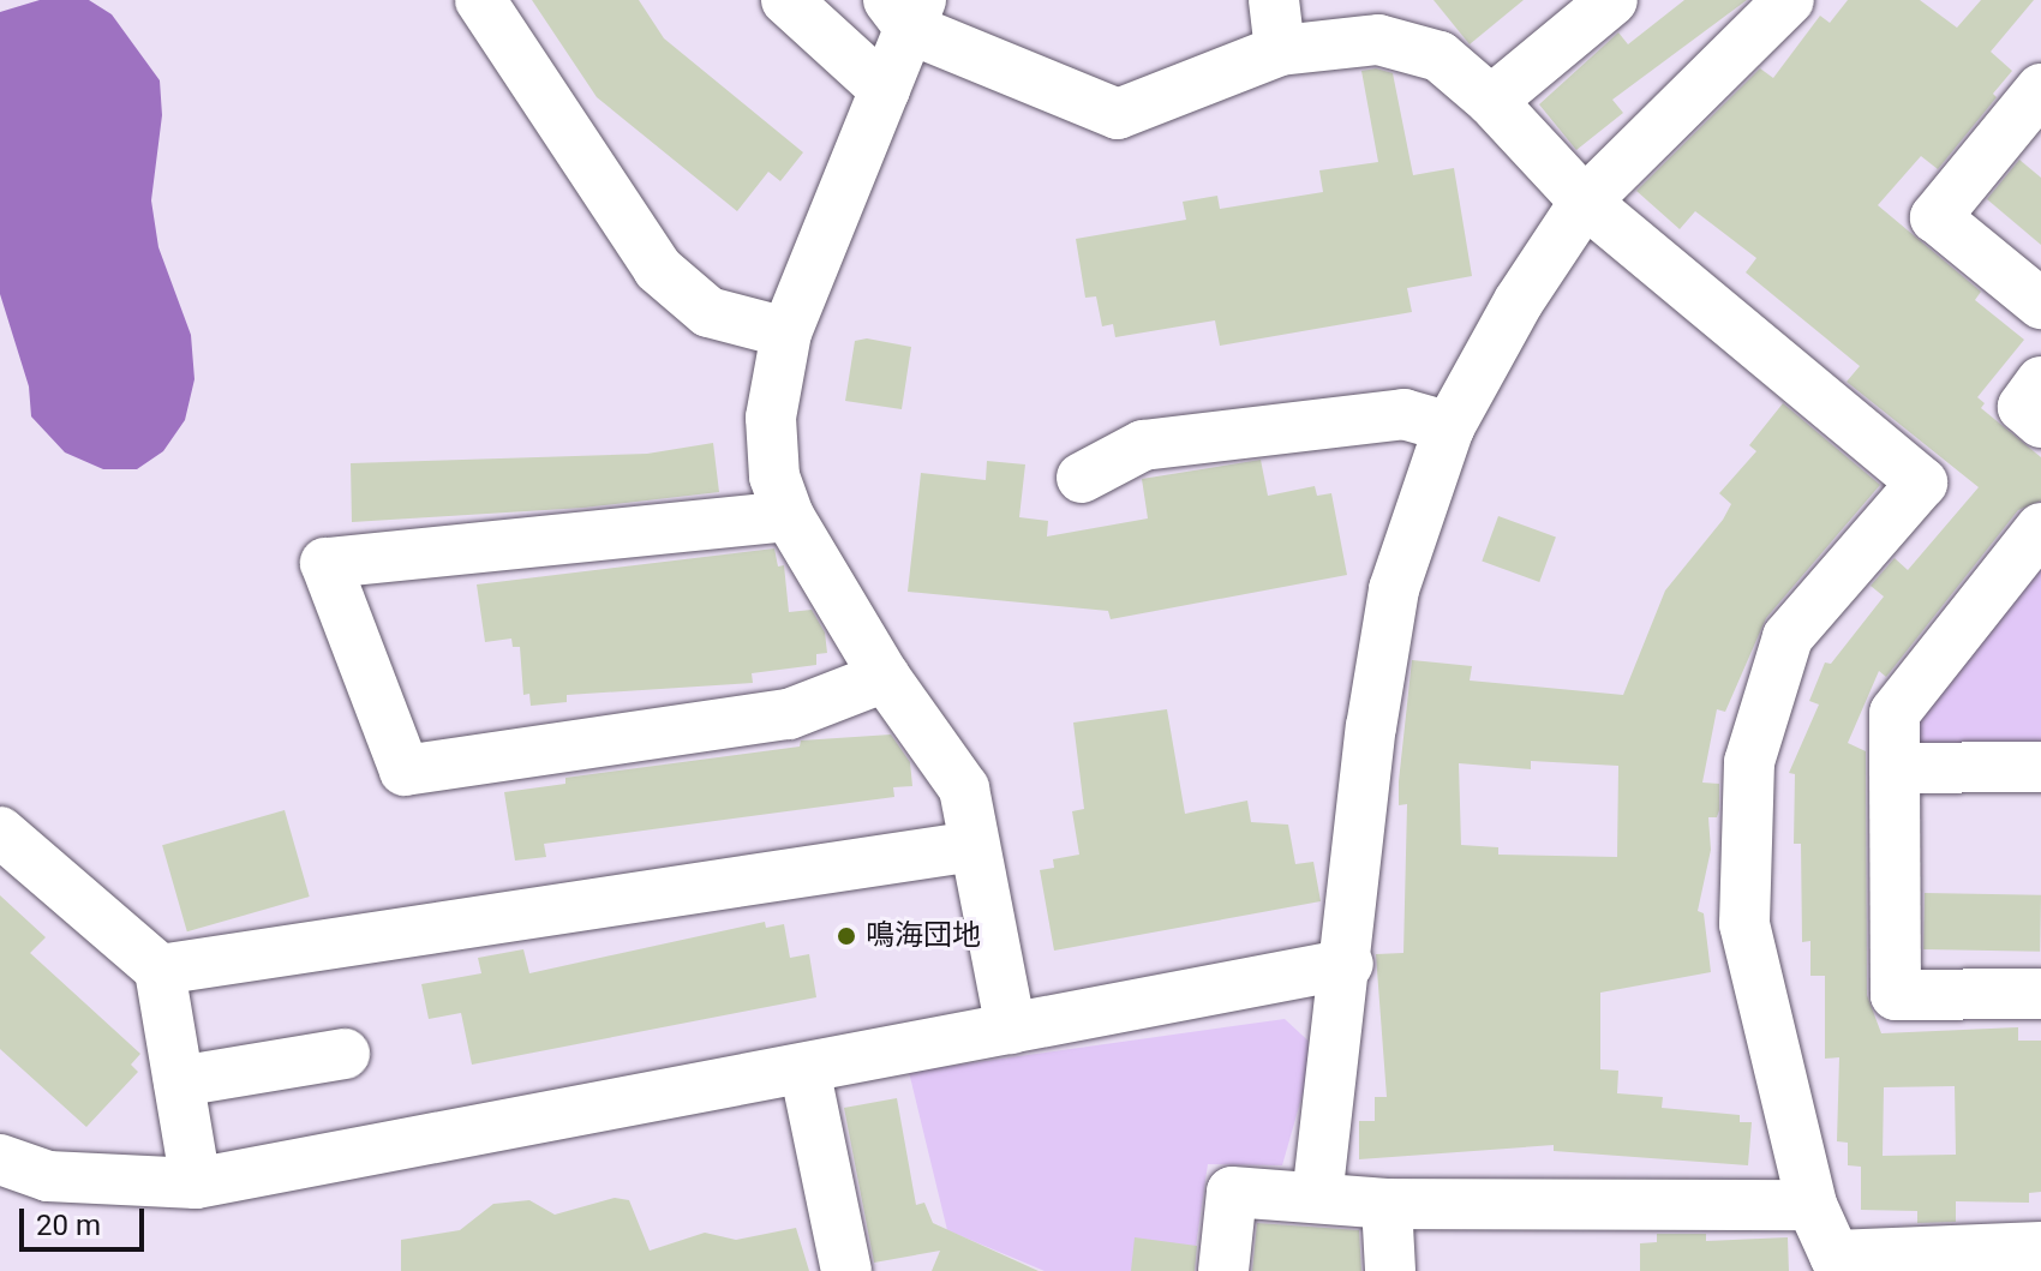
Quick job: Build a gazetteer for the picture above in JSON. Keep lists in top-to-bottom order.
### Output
{
  "places": ["鳴海団地"],
  "scale_bar": "20 m"
}
